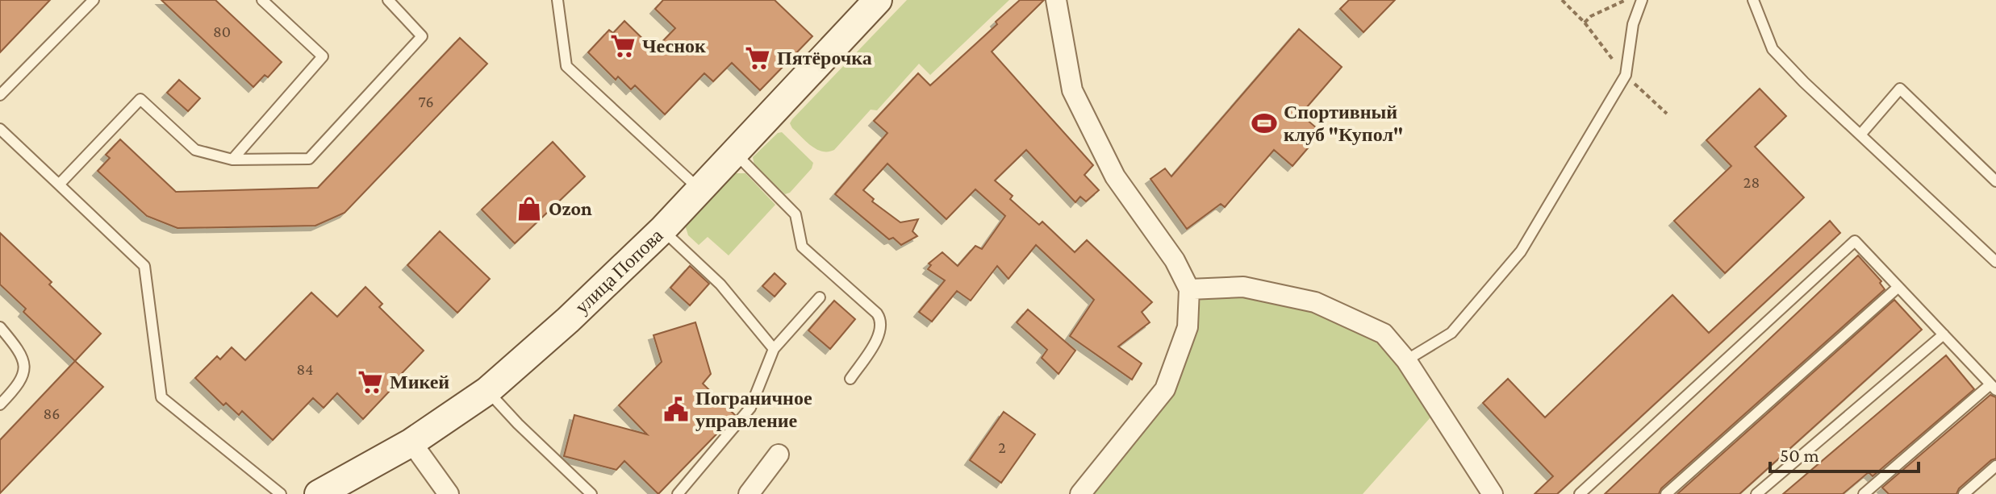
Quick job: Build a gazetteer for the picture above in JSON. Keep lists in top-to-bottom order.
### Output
{
  "streets": {
    "street": ["улица Попова"]
  },
  "places": {
    "supermarket": ["Чеснок", "Пятёрочка", "Микей"],
    "sports": ["Спортивный клуб \"Купол\""],
    "shop": ["Ozon"],
    "public building": ["Пограничное управление"]
  },
  "house_numbers": [
    "80",
    "76",
    "28",
    "84",
    "86",
    "2"
  ],
  "scale_bar": "50 m"
}
